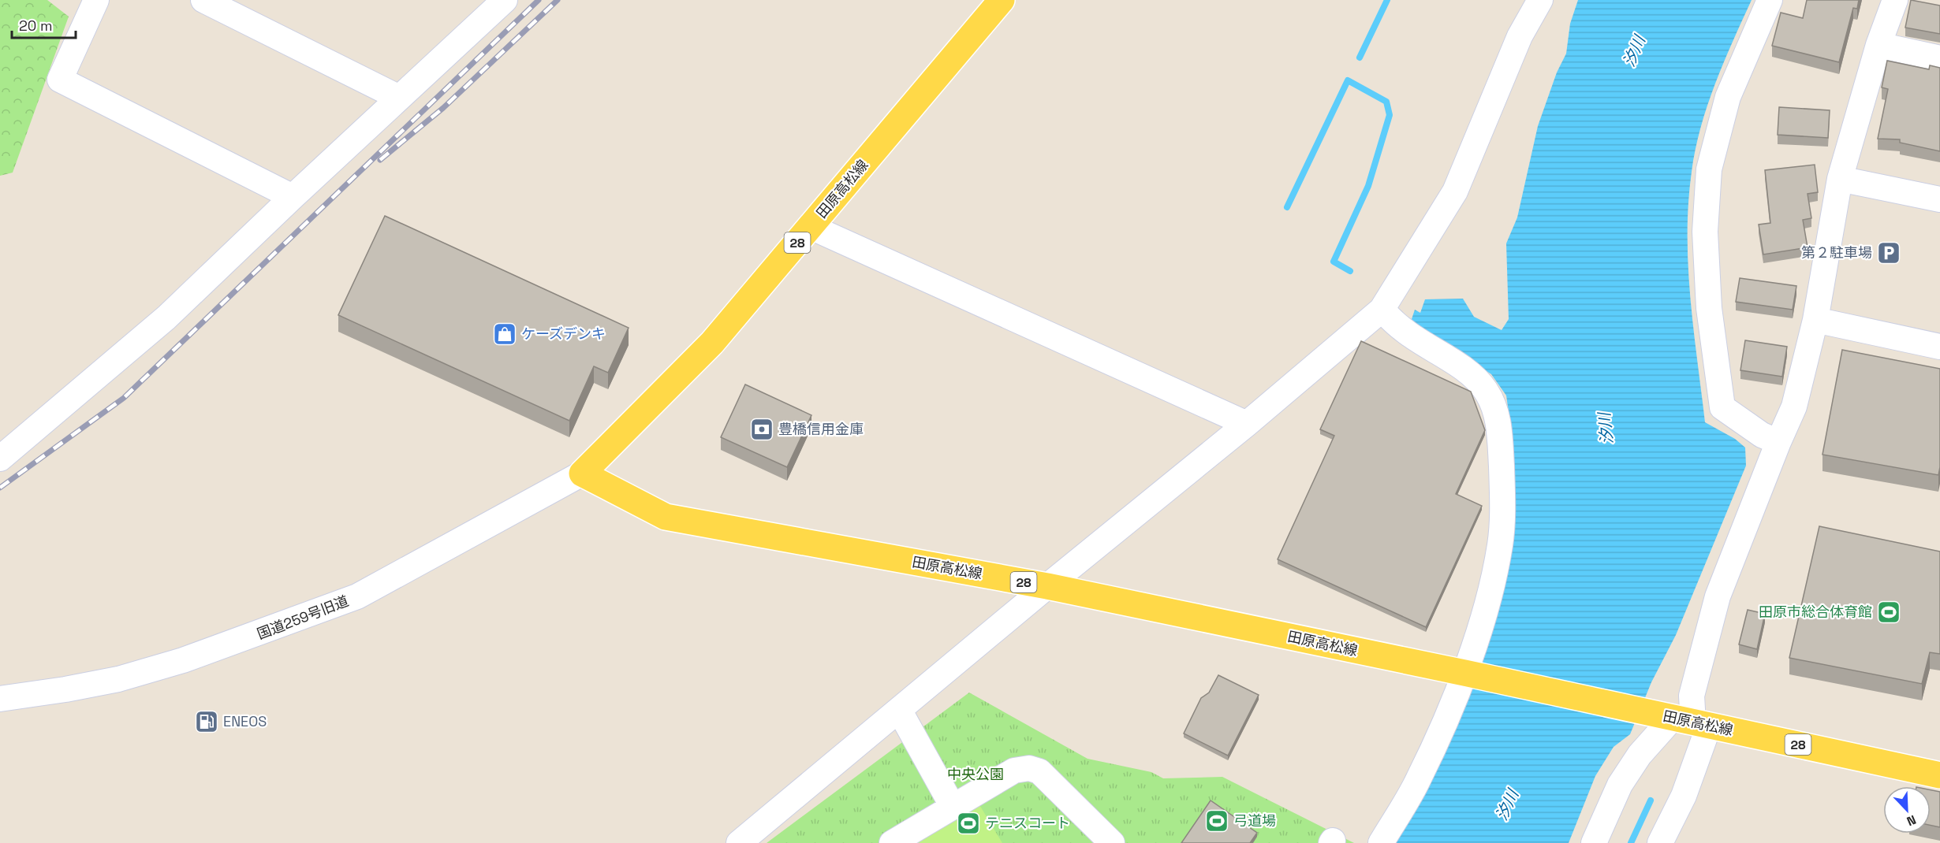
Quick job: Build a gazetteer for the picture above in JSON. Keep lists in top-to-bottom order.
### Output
{
  "streets": {
    "main road": ["田原高松線", "28"],
    "street": ["国道259号旧道"]
  },
  "crossings": [
    ["田原高松線", "国道259号旧道"]
  ],
  "water": ["汐川"],
  "parks": ["中央公園"],
  "places": {
    "parking": ["第２駐車場"],
    "shop": ["ケーズデンキ"],
    "bank": ["豊橋信用金庫"],
    "sports": ["田原市総合体育館", "弓道場", "テニスコート"],
    "fuel station": ["ENEOS"]
  },
  "scale_bar": "20 m",
  "north": "bottom right"
}
